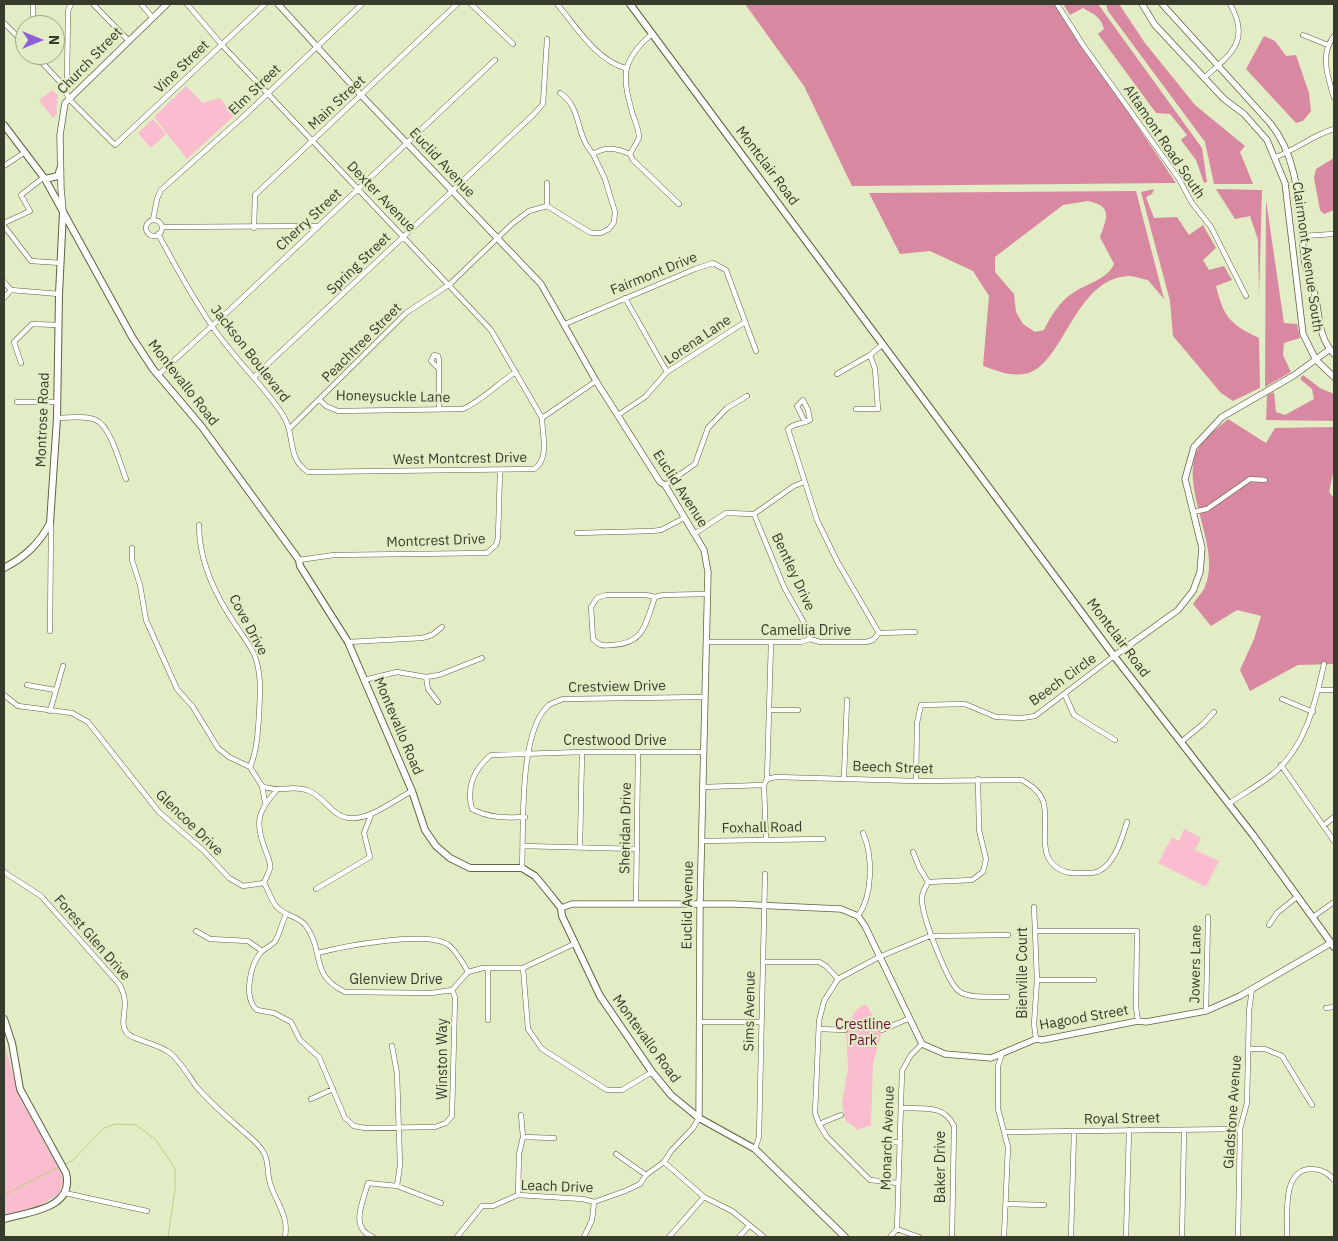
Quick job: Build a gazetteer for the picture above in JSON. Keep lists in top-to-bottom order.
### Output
{
  "streets": {
    "main road": ["Montclair Road", "Montevallo Road", "Montrose Road"],
    "street": [
      "Church Street",
      "Vine Street",
      "Elm Street",
      "Main Street",
      "Altamont Road South",
      "Euclid Avenue",
      "Dexter Avenue",
      "Cherry Street",
      "Clairmont Avenue South",
      "Spring Street",
      "Fairmont Drive",
      "Lorena Lane",
      "Peachtree Street",
      "Jackson Boulevard",
      "Honeysuckle Lane",
      "West Montcrest Drive",
      "Montcrest Drive",
      "Bentley Drive",
      "Cove Drive",
      "Camellia Drive",
      "Beech Circle",
      "Crestview Drive",
      "Crestwood Drive",
      "Beech Street",
      "Glencoe Drive",
      "Sheridan Drive",
      "Foxhall Road",
      "Forest Glen Drive",
      "Jowers Lane",
      "Bienville Court",
      "Glenview Drive",
      "Sims Avenue",
      "Hagood Street",
      "Winston Way",
      "Gladstone Avenue",
      "Royal Street",
      "Monarch Avenue",
      "Baker Drive",
      "Leach Drive"
    ]
  },
  "crossings": [
    ["Church Street", "Vine Street"],
    ["Church Street", "Montevallo Road"],
    ["Church Street", "Montrose Road"],
    ["Vine Street", "Dexter Avenue"],
    ["Elm Street", "Euclid Avenue"],
    ["Elm Street", "Dexter Avenue"],
    ["Elm Street", "Jackson Boulevard"],
    ["Main Street", "Euclid Avenue"],
    ["Main Street", "Dexter Avenue"],
    ["Euclid Avenue", "Cherry Street"],
    ["Euclid Avenue", "Spring Street"],
    ["Euclid Avenue", "Fairmont Drive"],
    ["Euclid Avenue", "Lorena Lane"],
    ["Euclid Avenue", "Peachtree Street"],
    ["Euclid Avenue", "Montevallo Road"],
    ["Euclid Avenue", "Camellia Drive"],
    ["Euclid Avenue", "Crestview Drive"],
    ["Euclid Avenue", "Crestwood Drive"],
    ["Euclid Avenue", "Foxhall Road"],
    ["Euclid Avenue", "Leach Drive"],
    ["Montclair Road", "Beech Circle"],
    ["Montclair Road", "Hagood Street"],
    ["Dexter Avenue", "Cherry Street"],
    ["Dexter Avenue", "Spring Street"],
    ["Dexter Avenue", "Peachtree Street"],
    ["Dexter Avenue", "Honeysuckle Lane"],
    ["Dexter Avenue", "West Montcrest Drive"],
    ["Cherry Street", "Jackson Boulevard"],
    ["Cherry Street", "Montevallo Road"],
    ["Spring Street", "Jackson Boulevard"],
    ["Fairmont Drive", "Lorena Lane"],
    ["Peachtree Street", "Jackson Boulevard"],
    ["Peachtree Street", "Honeysuckle Lane"],
    ["Jackson Boulevard", "West Montcrest Drive"],
    ["Montevallo Road", "Montrose Road"],
    ["Montevallo Road", "Montcrest Drive"],
    ["Montevallo Road", "Crestview Drive"],
    ["Montevallo Road", "Sims Avenue"],
    ["Montevallo Road", "Leach Drive"],
    ["West Montcrest Drive", "Montcrest Drive"],
    ["Bentley Drive", "Camellia Drive"],
    ["Beech Circle", "Beech Street"],
    ["Crestview Drive", "Crestwood Drive"],
    ["Crestwood Drive", "Sheridan Drive"],
    ["Glencoe Drive", "Glenview Drive"],
    ["Jowers Lane", "Hagood Street"],
    ["Bienville Court", "Hagood Street"],
    ["Glenview Drive", "Winston Way"],
    ["Hagood Street", "Gladstone Avenue"],
    ["Hagood Street", "Monarch Avenue"],
    ["Gladstone Avenue", "Royal Street"],
    ["Monarch Avenue", "Baker Drive"]
  ],
  "parks": ["Crestline Park"],
  "north": "right"
}
